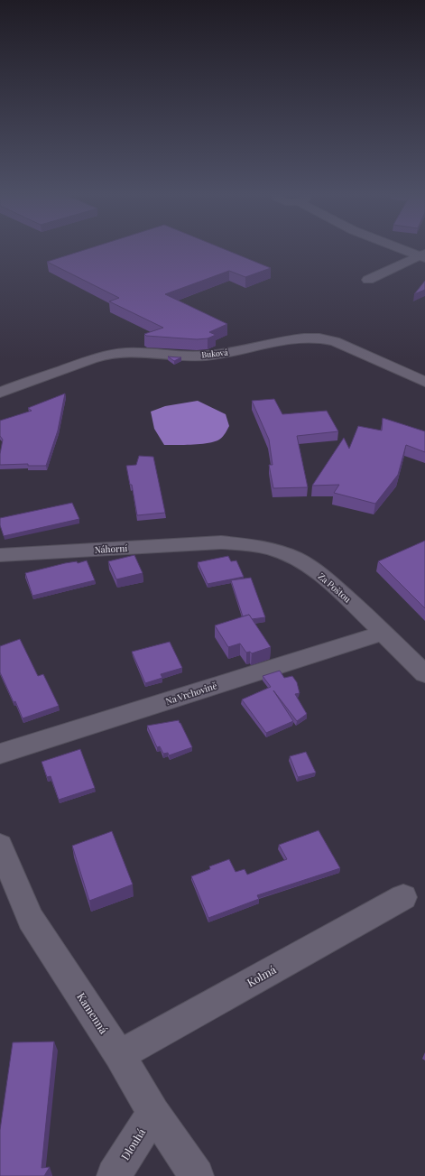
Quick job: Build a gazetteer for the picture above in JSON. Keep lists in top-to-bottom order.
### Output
{
  "streets": {
    "street": [
      "Buková",
      "Náhorní",
      "Za Poštou",
      "Na Vrchovině",
      "Kolmá",
      "Kamenná",
      "Dlouhá"
    ]
  },
  "crossings": [
    ["Náhorní", "Za Poštou"],
    ["Za Poštou", "Na Vrchovině"],
    ["Kolmá", "Kamenná"],
    ["Kamenná", "Dlouhá"]
  ]
}
